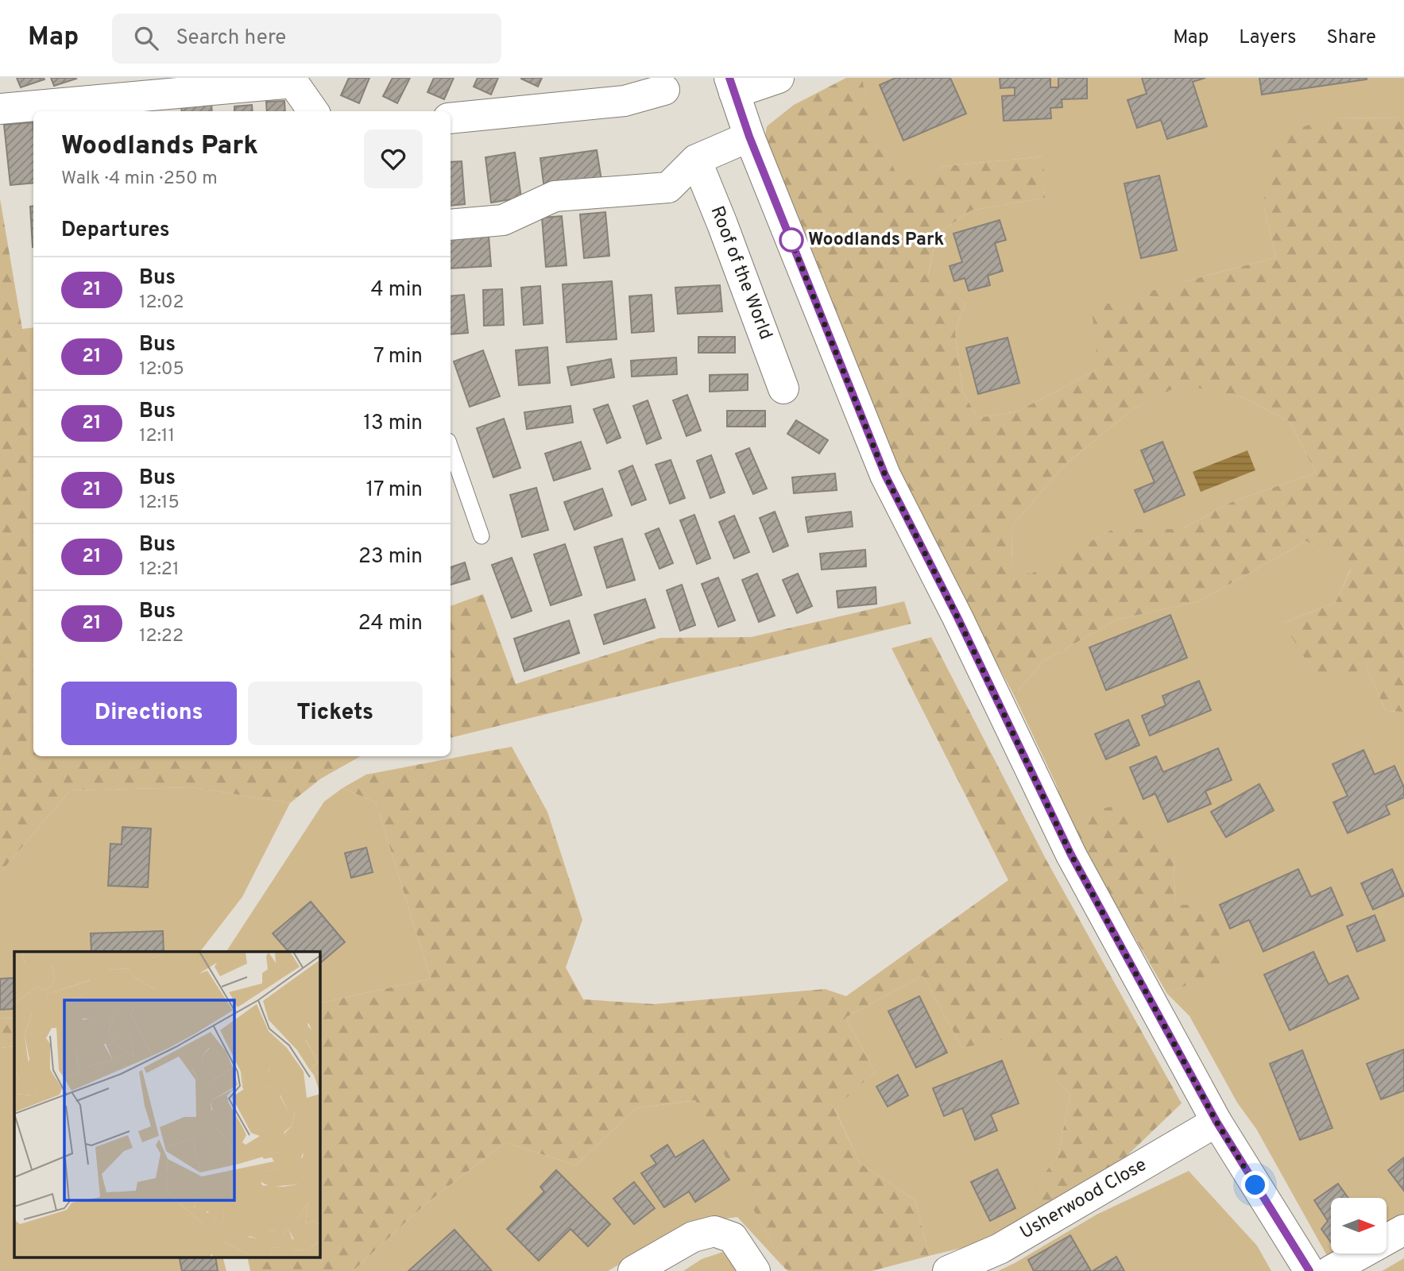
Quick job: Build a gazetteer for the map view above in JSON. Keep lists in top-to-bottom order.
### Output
{
  "streets": {
    "street": ["Roof of the World", "Usherwood Close"]
  },
  "places": ["Woodlands Park"],
  "lines": ["bus line 21"],
  "north": "right",
  "page": {
    "header": "Map",
    "search": "Search here",
    "nav": ["Map", "Layers", "Share"],
    "heading": [
      ["Woodlands Park", "Walk · 4 min · 250 m"],
      "Departures"
    ],
    "list": [
      {
        "mark": "21",
        "name": "Bus",
        "note": "12:02",
        "value": "4 min"
      },
      {
        "mark": "21",
        "name": "Bus",
        "note": "12:05",
        "value": "7 min"
      },
      {
        "mark": "21",
        "name": "Bus",
        "note": "12:11",
        "value": "13 min"
      },
      {
        "mark": "21",
        "name": "Bus",
        "note": "12:15",
        "value": "17 min"
      },
      {
        "mark": "21",
        "name": "Bus",
        "note": "12:21",
        "value": "23 min"
      },
      {
        "mark": "21",
        "name": "Bus",
        "note": "12:22",
        "value": "24 min"
      }
    ],
    "buttons": ["Directions", "Tickets"]
  }
}
